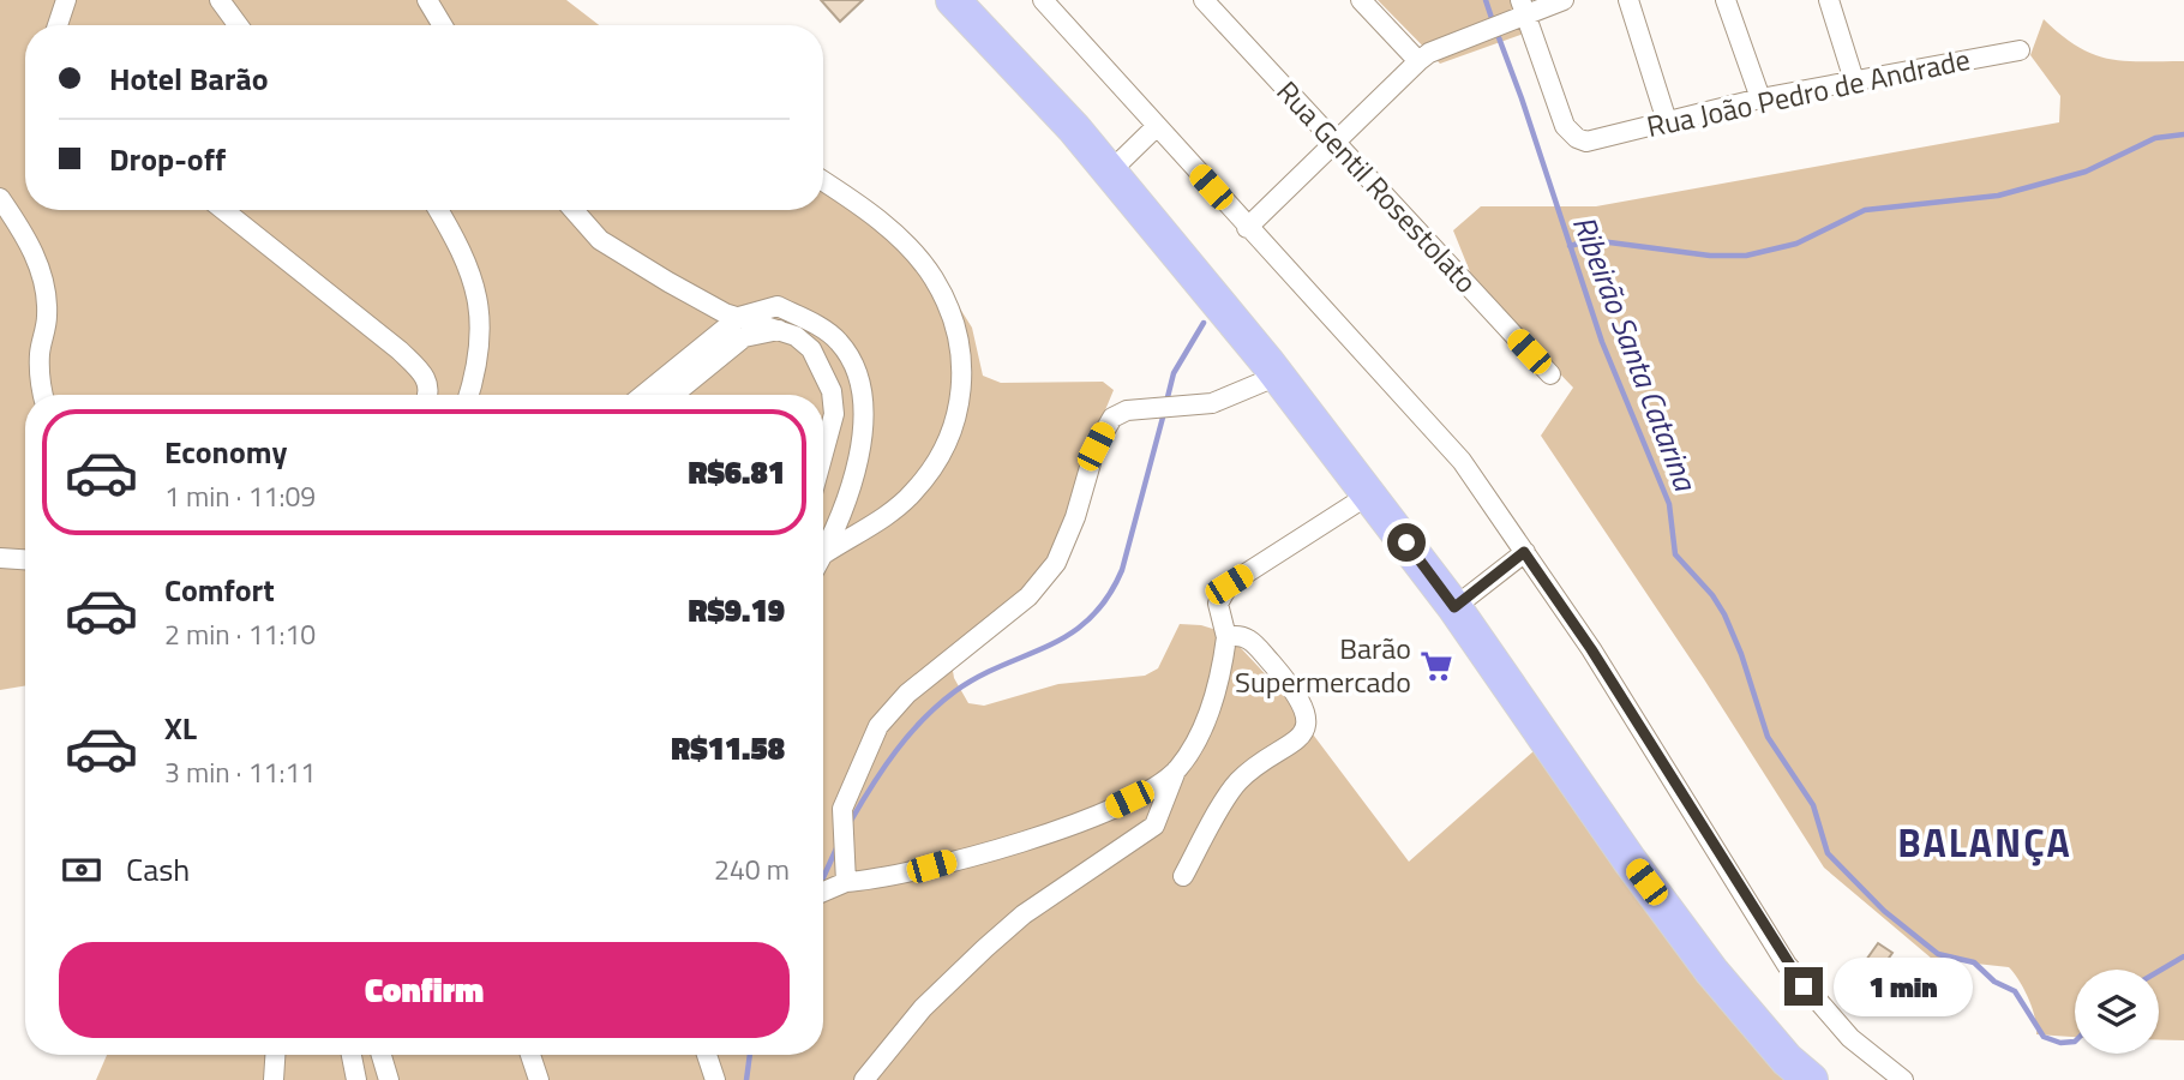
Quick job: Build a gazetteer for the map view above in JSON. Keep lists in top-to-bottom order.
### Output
{
  "streets": {
    "street": ["Rua João Pedro de Andrade", "Rua Gentil Rosestolato"]
  },
  "districts": ["BALANÇA"],
  "water": ["Ribeirão Santa Catarina"],
  "places": {
    "supermarket": ["Barão Supermercado"]
  },
  "page": {
    "banner": ["Hotel Barão", "Drop-off"],
    "list": [
      {
        "name": "Economy",
        "note": "1 min · 11:09",
        "value": "R$6.81"
      },
      {
        "name": "Comfort",
        "note": "2 min · 11:10",
        "value": "R$9.19"
      },
      {
        "name": "XL",
        "note": "3 min · 11:11",
        "value": "R$11.58"
      }
    ],
    "pay": ["Cash", "240 m"],
    "buttons": "Confirm",
    "bubble": "1 min"
  }
}
